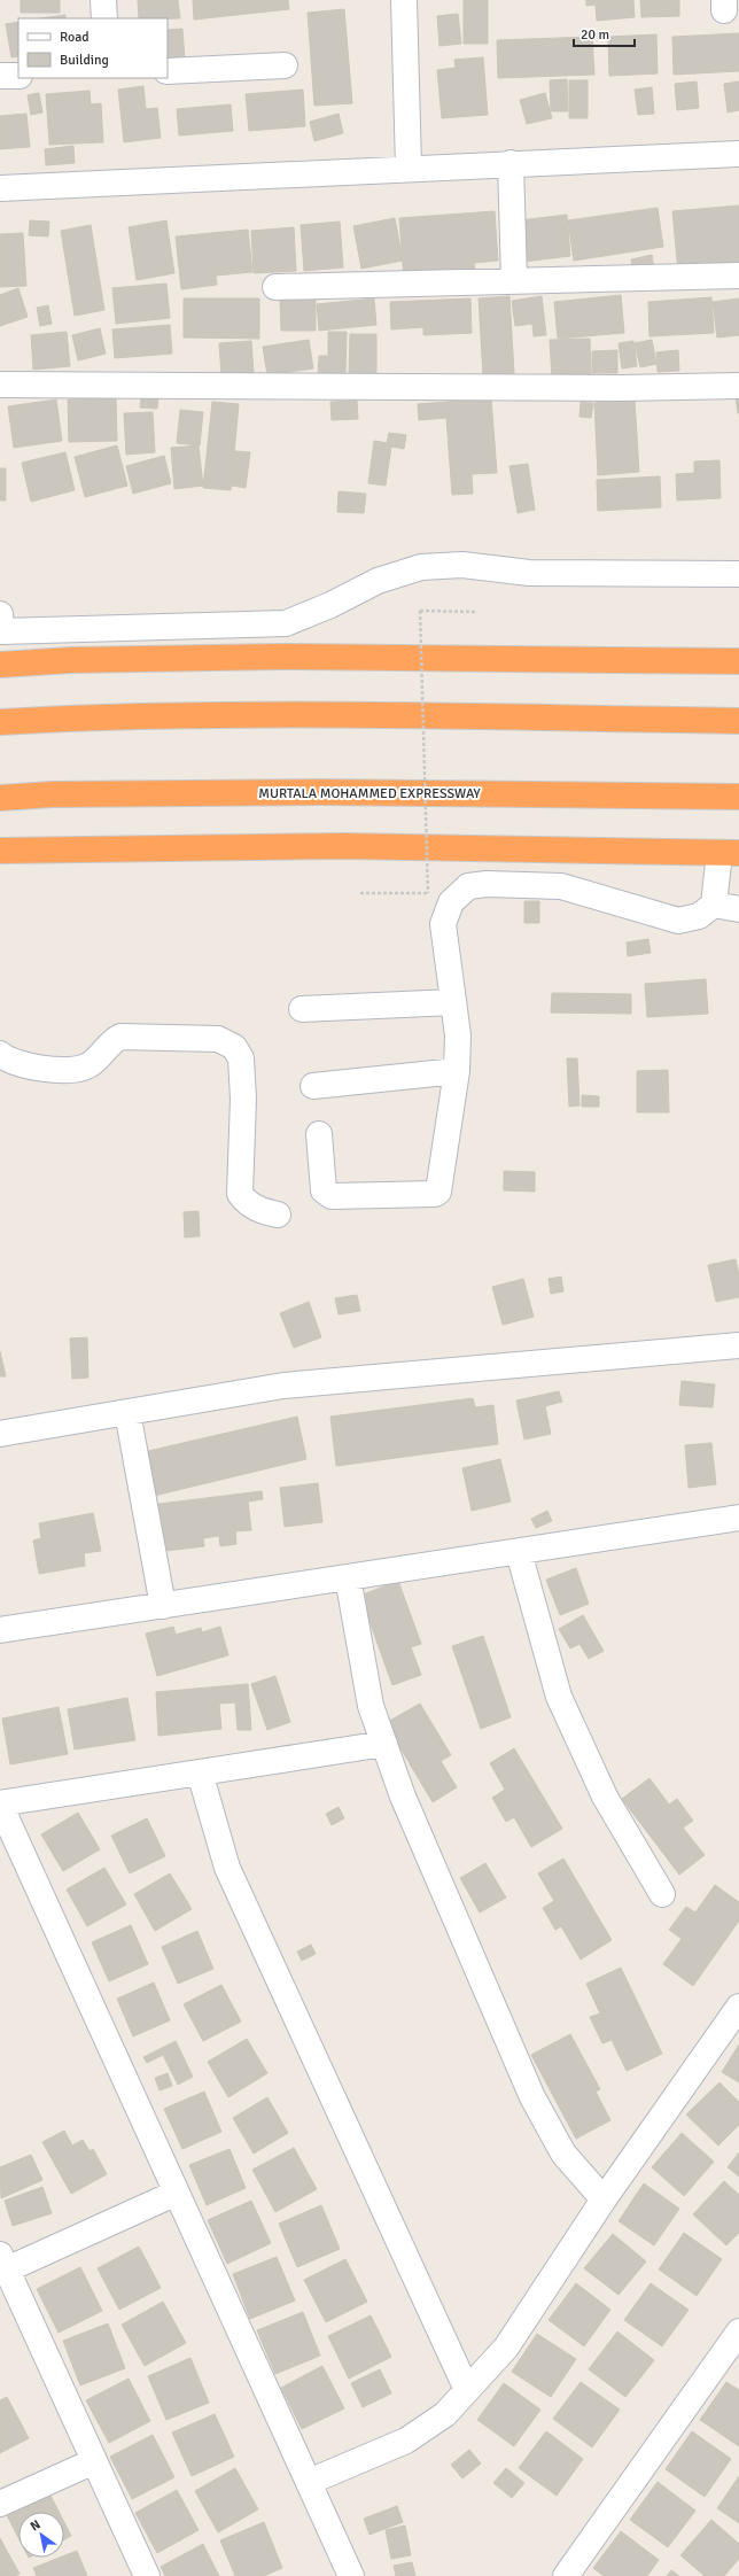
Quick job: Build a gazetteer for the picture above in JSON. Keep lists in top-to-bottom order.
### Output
{
  "streets": {
    "highway": ["MURTALA MOHAMMED EXPRESSWAY"]
  },
  "legend": ["Road", "Building"],
  "scale_bar": "20 m",
  "north": "top left"
}
